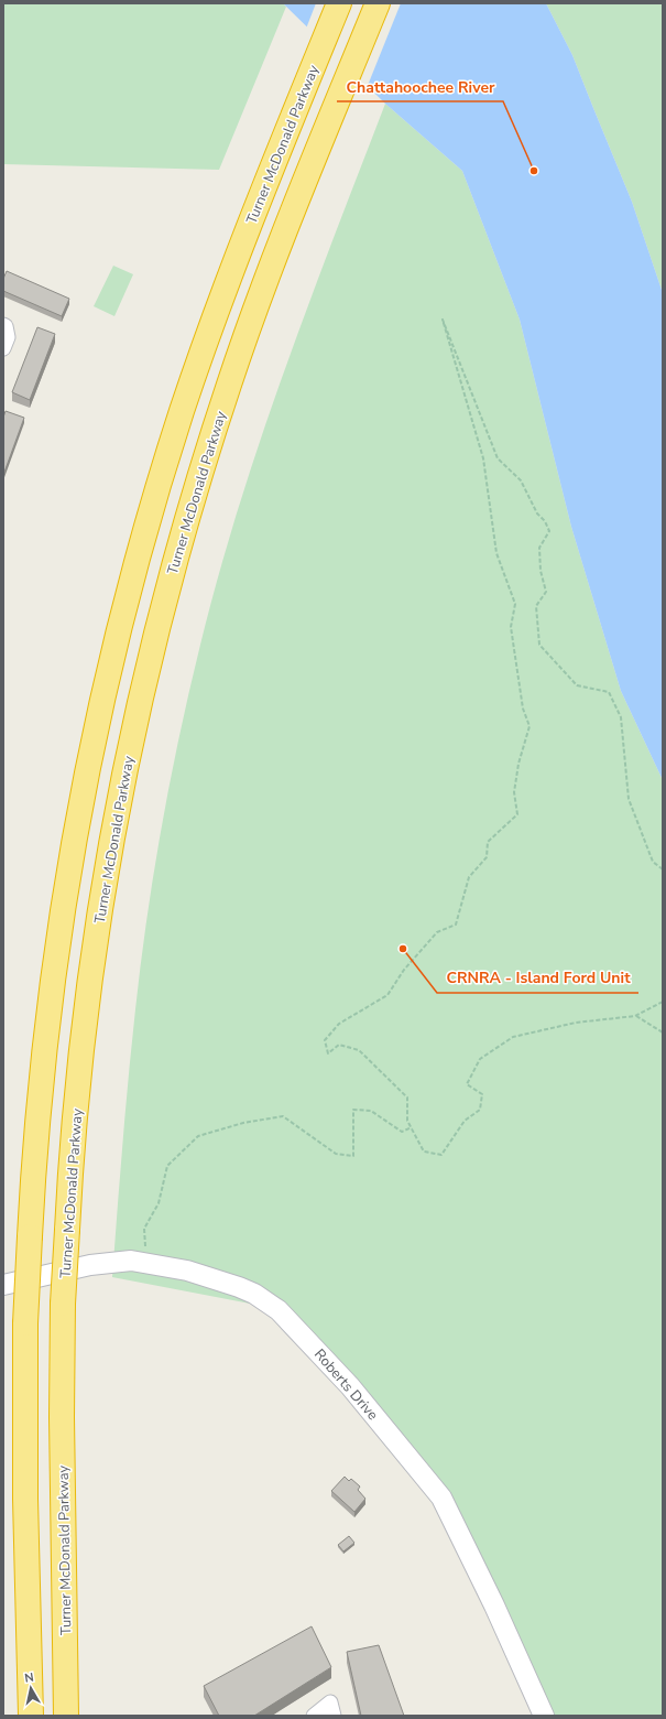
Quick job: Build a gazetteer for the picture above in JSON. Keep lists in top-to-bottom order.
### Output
{
  "streets": {
    "highway": ["Turner McDonald Parkway"],
    "street": ["Roberts Drive"]
  },
  "places": ["Chattahoochee River", "CRNRA - Island Ford Unit"],
  "north": "top"
}
